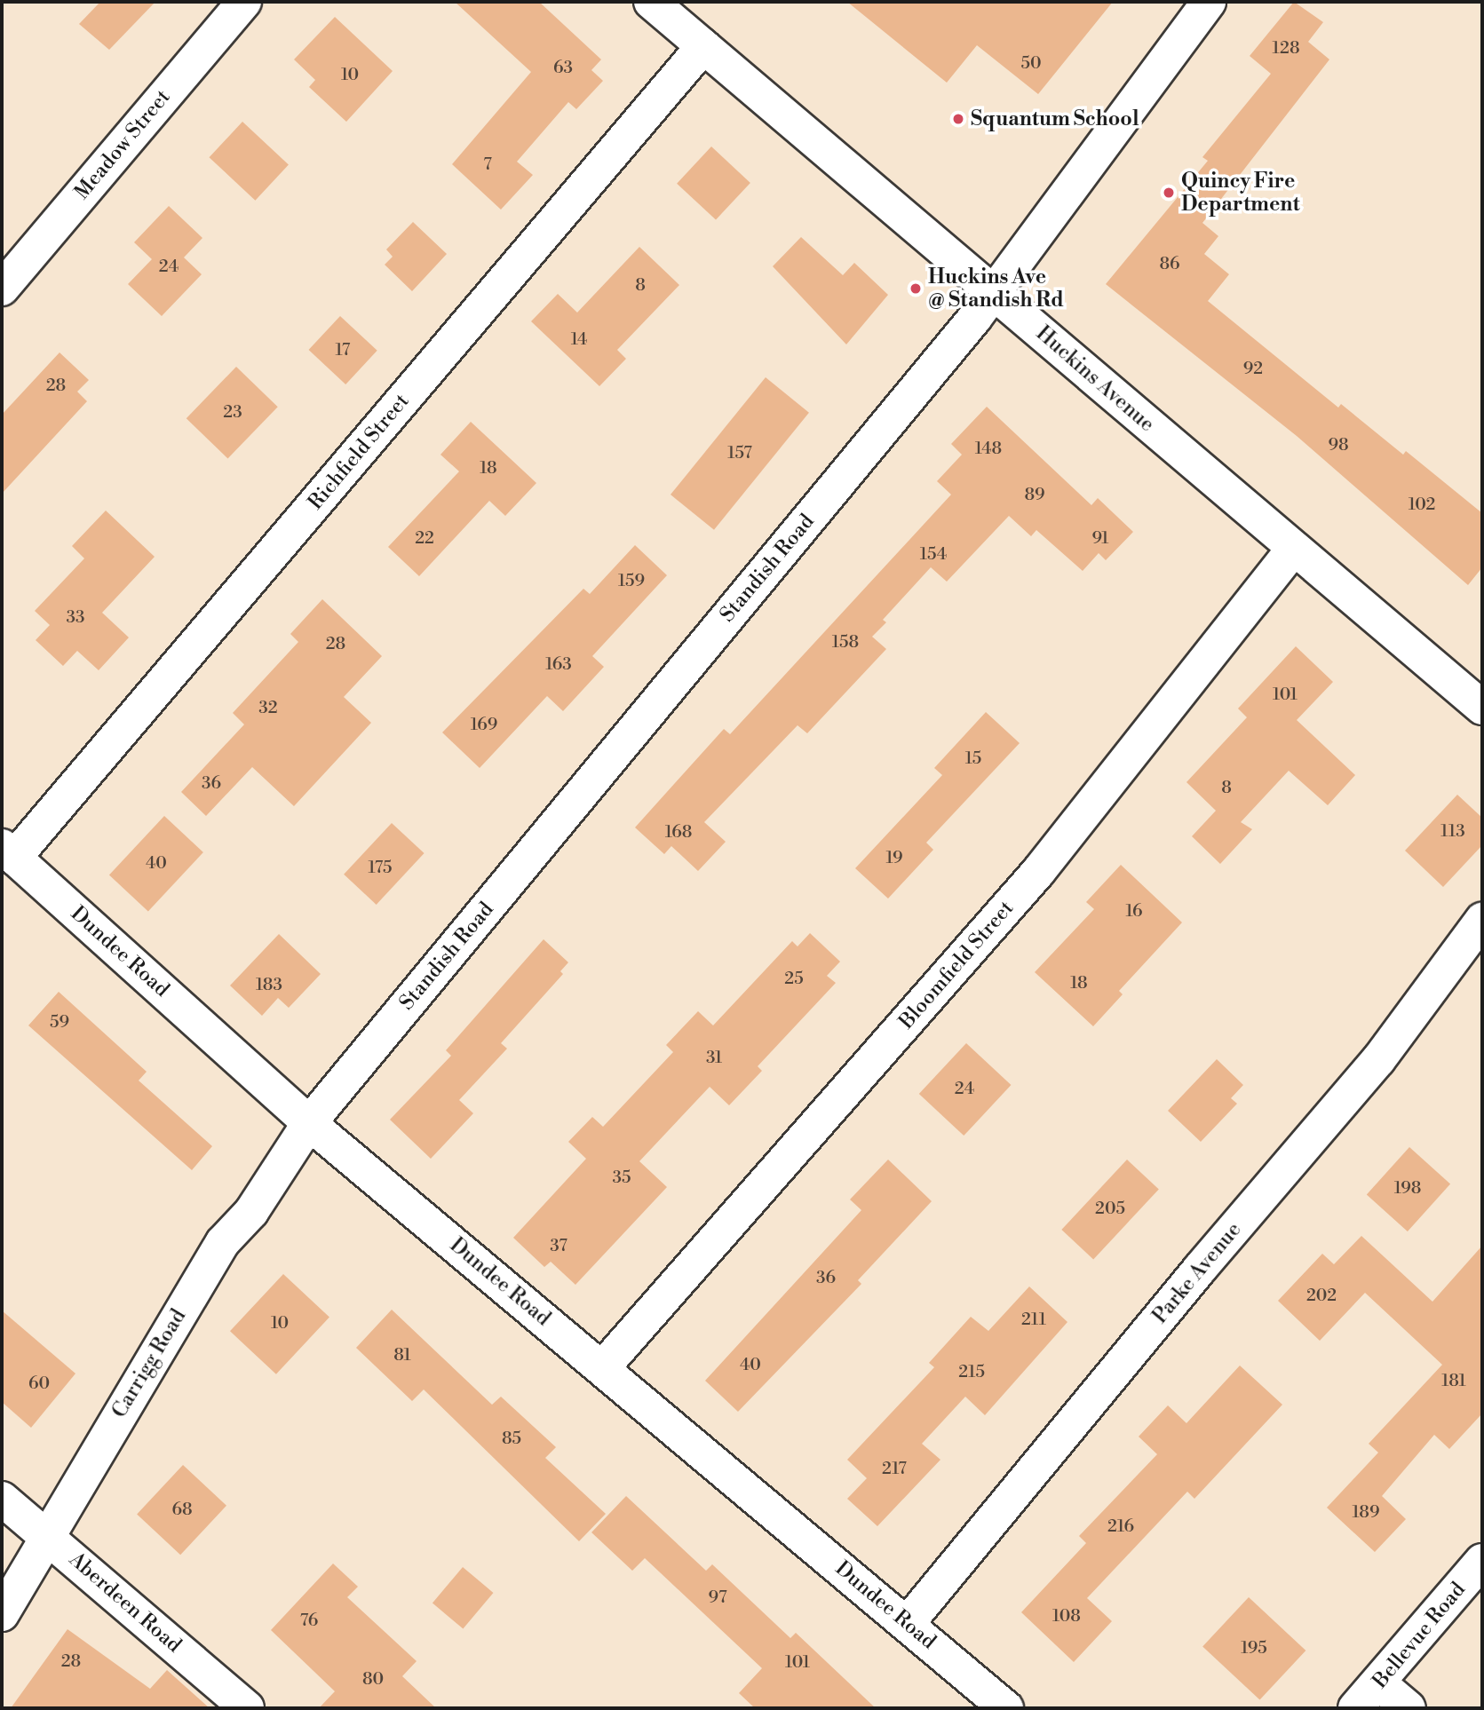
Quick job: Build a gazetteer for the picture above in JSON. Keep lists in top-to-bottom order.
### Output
{
  "streets": {
    "street": [
      "Meadow Street",
      "Huckins Avenue",
      "Richfield Street",
      "Standish Road",
      "Dundee Road",
      "Bloomfield Street",
      "Parke Avenue",
      "Carrigg Road",
      "Aberdeen Road",
      "Bellevue Road"
    ]
  },
  "crossings": [
    ["Huckins Avenue", "Richfield Street"],
    ["Huckins Avenue", "Standish Road"],
    ["Huckins Avenue", "Bloomfield Street"],
    ["Richfield Street", "Dundee Road"],
    ["Standish Road", "Dundee Road"],
    ["Standish Road", "Carrigg Road"],
    ["Dundee Road", "Bloomfield Street"],
    ["Dundee Road", "Parke Avenue"],
    ["Dundee Road", "Carrigg Road"],
    ["Carrigg Road", "Aberdeen Road"]
  ],
  "places": ["Squantum School", "Quincy Fire Department", "Huckins Ave @ Standish Rd"],
  "house_numbers": [
    "128",
    "50",
    "63",
    "10",
    "7",
    "86",
    "24",
    "8",
    "14",
    "17",
    "92",
    "28",
    "23",
    "98",
    "148",
    "157",
    "18",
    "89",
    "102",
    "22",
    "91",
    "154",
    "159",
    "33",
    "158",
    "28",
    "163",
    "101",
    "32",
    "169",
    "15",
    "36",
    "8",
    "113",
    "168",
    "19",
    "40",
    "175",
    "16",
    "25",
    "18",
    "183",
    "59",
    "31",
    "24",
    "35",
    "198",
    "205",
    "37",
    "36",
    "202",
    "211",
    "10",
    "81",
    "40",
    "215",
    "181",
    "60",
    "85",
    "217",
    "68",
    "189",
    "216",
    "97",
    "108",
    "76",
    "195",
    "28",
    "101",
    "80"
  ]
}
